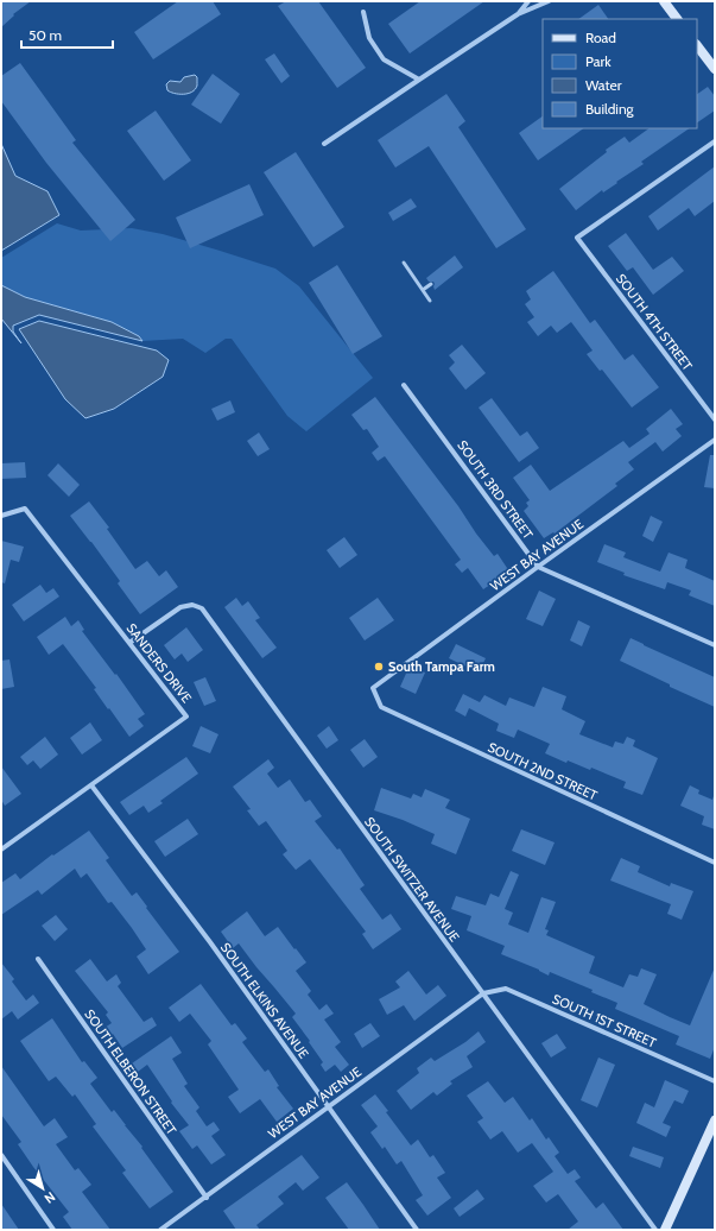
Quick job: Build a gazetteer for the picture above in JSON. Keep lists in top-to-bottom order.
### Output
{
  "streets": {
    "street": [
      "SOUTH 4TH STREET",
      "SOUTH 3RD STREET",
      "WEST BAY AVENUE",
      "SANDERS DRIVE",
      "SOUTH 2ND STREET",
      "SOUTH SWITZER AVENUE",
      "SOUTH ELKINS AVENUE",
      "SOUTH 1ST STREET",
      "SOUTH ELBERON STREET"
    ]
  },
  "crossings": [
    ["SOUTH 3RD STREET", "WEST BAY AVENUE"],
    ["WEST BAY AVENUE", "SOUTH 2ND STREET"],
    ["WEST BAY AVENUE", "SOUTH SWITZER AVENUE"],
    ["WEST BAY AVENUE", "SOUTH ELKINS AVENUE"],
    ["WEST BAY AVENUE", "SOUTH 1ST STREET"],
    ["WEST BAY AVENUE", "SOUTH ELBERON STREET"],
    ["SANDERS DRIVE", "SOUTH SWITZER AVENUE"],
    ["SANDERS DRIVE", "SOUTH ELKINS AVENUE"],
    ["SOUTH SWITZER AVENUE", "SOUTH 1ST STREET"]
  ],
  "places": ["South Tampa Farm"],
  "legend": [
    "Road",
    "Park",
    "Water",
    "Building"
  ],
  "scale_bar": "50 m",
  "north": "bottom right"
}
